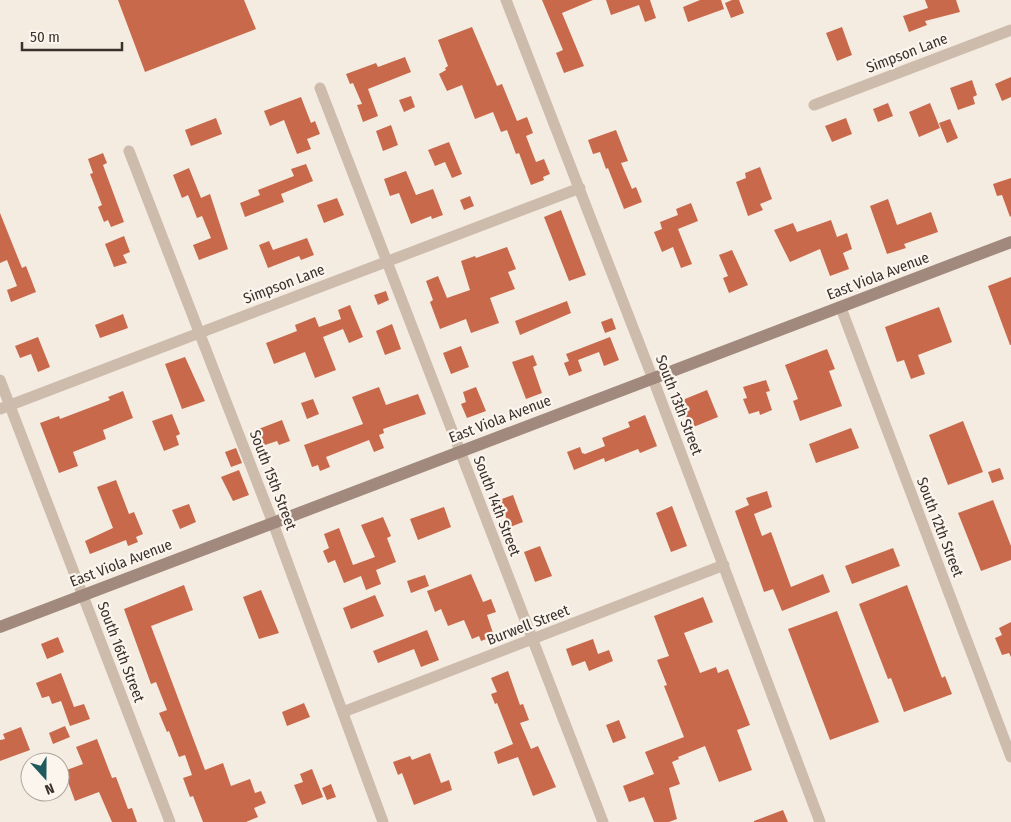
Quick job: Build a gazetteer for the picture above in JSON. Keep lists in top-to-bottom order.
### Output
{
  "streets": {
    "street": [
      "Simpson Lane",
      "East Viola Avenue",
      "South 13th Street",
      "South 15th Street",
      "South 14th Street",
      "South 12th Street",
      "Burwell Street",
      "South 16th Street"
    ]
  },
  "crossings": [
    ["Simpson Lane", "South 13th Street"],
    ["Simpson Lane", "South 15th Street"],
    ["Simpson Lane", "South 14th Street"],
    ["Simpson Lane", "South 16th Street"],
    ["East Viola Avenue", "South 13th Street"],
    ["East Viola Avenue", "South 15th Street"],
    ["East Viola Avenue", "South 14th Street"],
    ["East Viola Avenue", "South 12th Street"],
    ["East Viola Avenue", "South 16th Street"],
    ["South 13th Street", "Burwell Street"],
    ["South 15th Street", "Burwell Street"],
    ["South 14th Street", "Burwell Street"]
  ],
  "scale_bar": "50 m",
  "north": "bottom"
}
